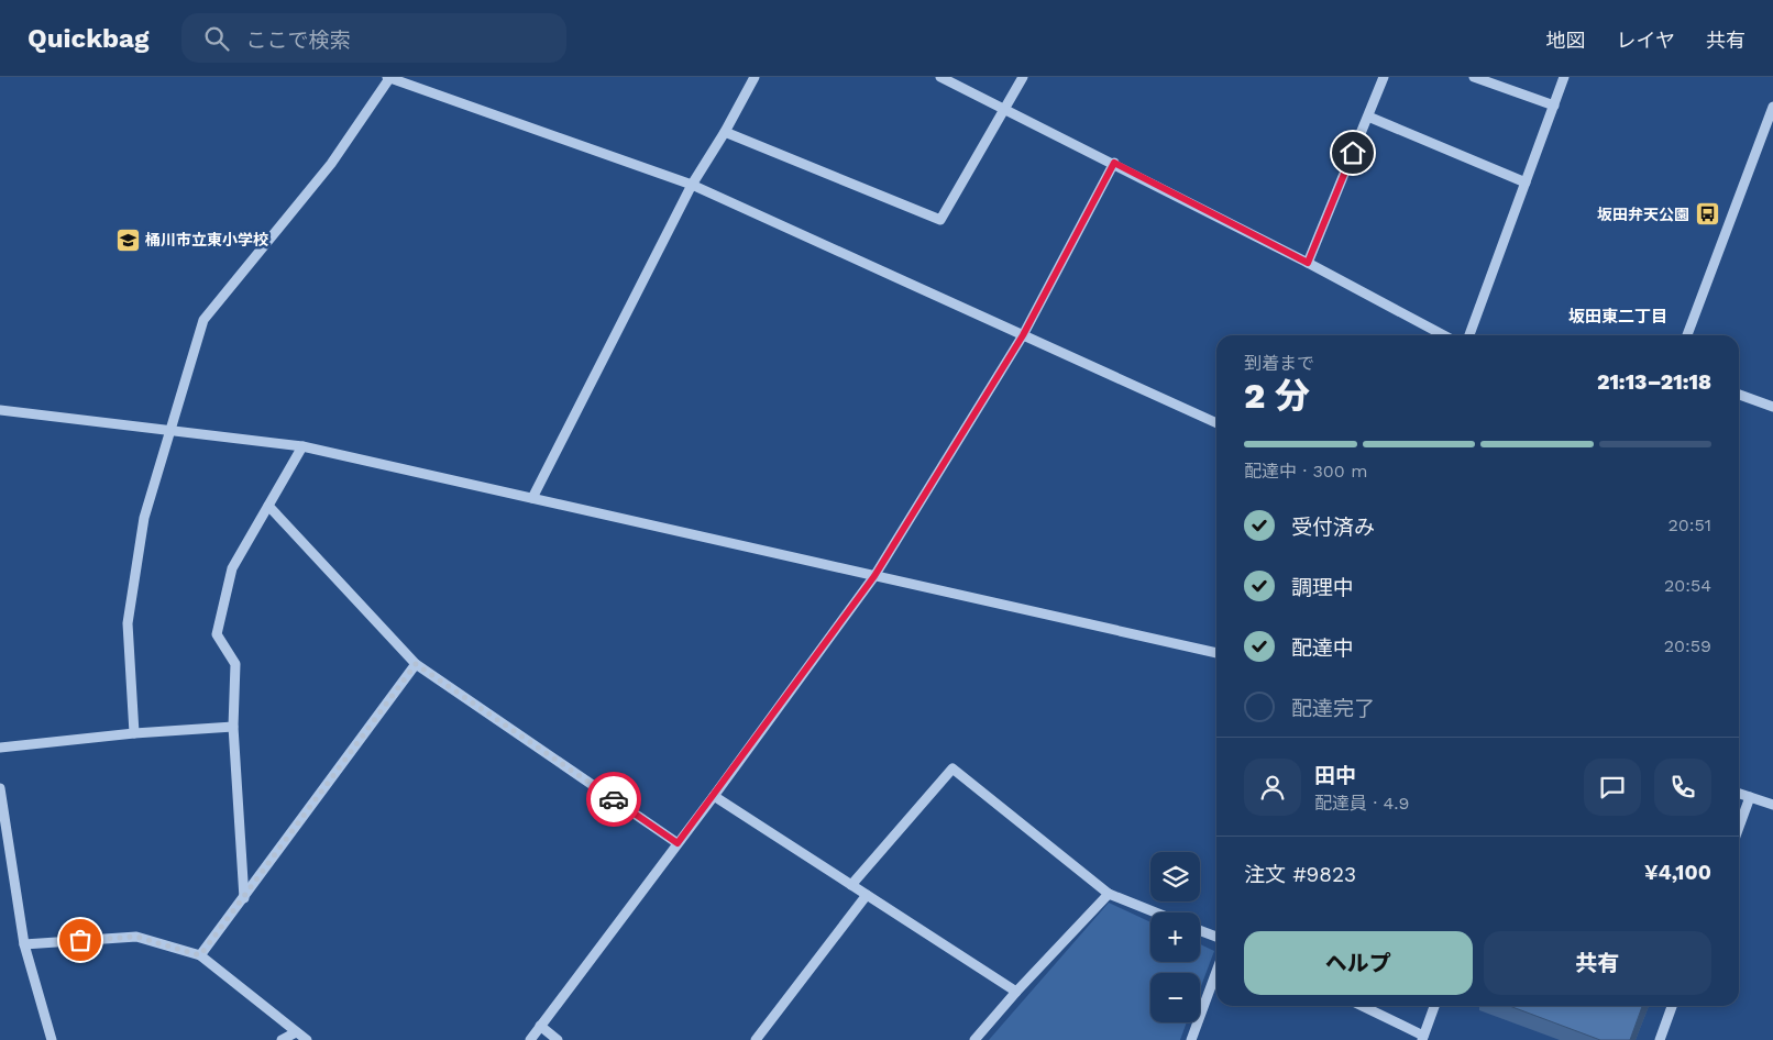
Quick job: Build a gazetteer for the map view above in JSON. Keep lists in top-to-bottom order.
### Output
{
  "districts": ["坂田東二丁目"],
  "places": {
    "bus stop": ["坂田弁天公園"],
    "school or university": ["桶川市立東小学校"]
  },
  "page": {
    "header": "Quickbag",
    "search": "ここで検索",
    "nav": ["地図", "レイヤ", "共有"],
    "heading": ["2 分", "到着まで", "21:13–21:18"],
    "panel": [
      "田中",
      "配達員 · 4.9",
      "注文 #9823",
      "¥4,100"
    ],
    "bar": "配達中 · 300 m",
    "list": [
      ["受付済み", "20:51"],
      ["調理中", "20:54"],
      ["配達中", "20:59"],
      "配達完了"
    ],
    "map_buttons": ["+", "−"],
    "buttons": ["ヘルプ", "共有"]
  }
}
